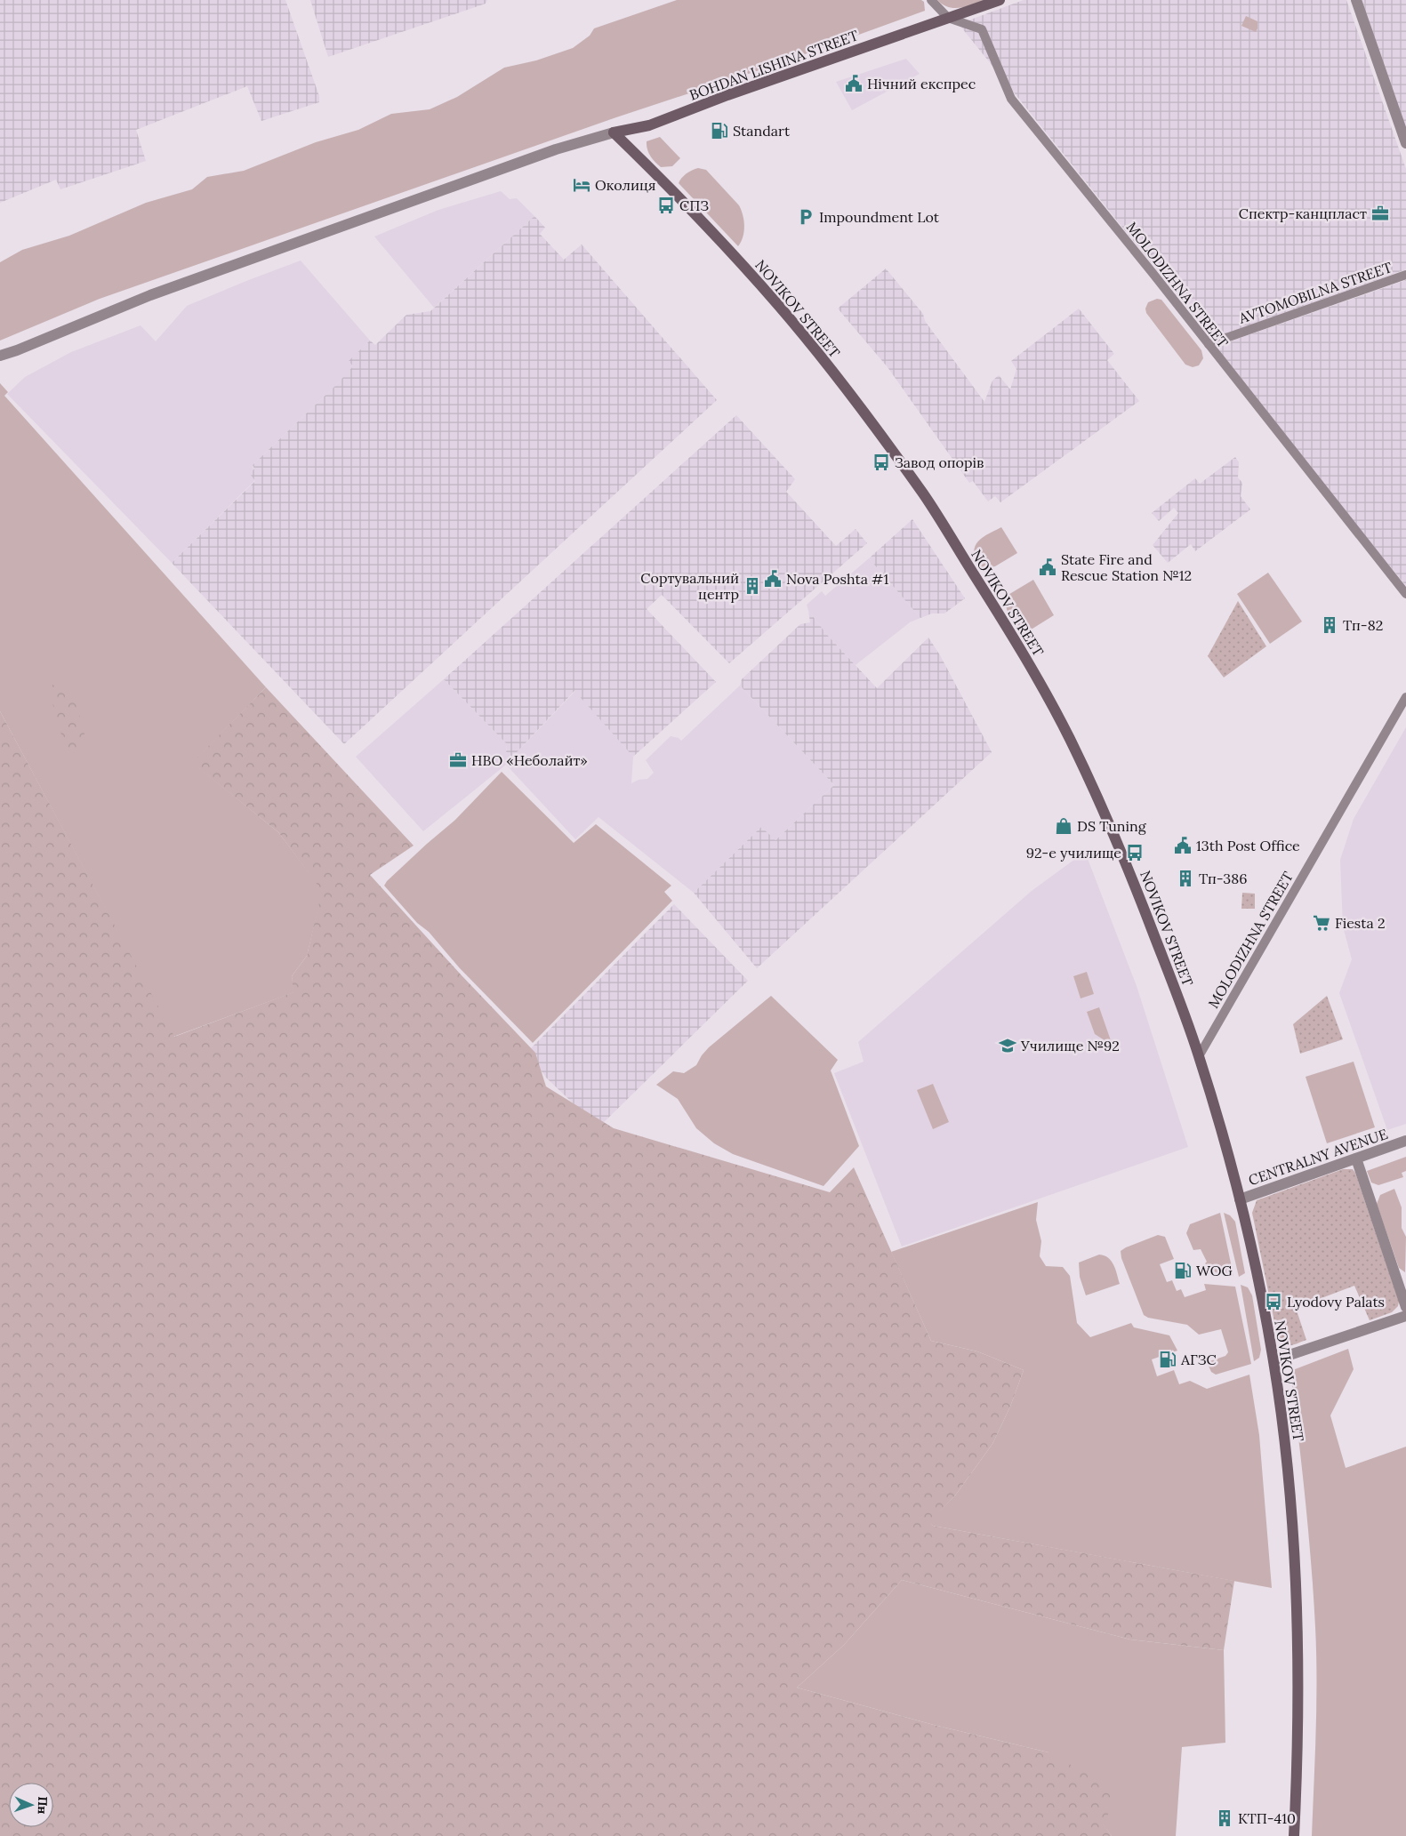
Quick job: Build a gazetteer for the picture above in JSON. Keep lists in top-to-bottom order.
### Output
{
  "streets": {
    "main road": ["BOHDAN LISHINA STREET", "NOVIKOV STREET"],
    "street": ["MOLODIZHNA STREET", "AVTOMOBILNA STREET", "CENTRALNY AVENUE"]
  },
  "crossings": [
    ["BOHDAN LISHINA STREET", "MOLODIZHNA STREET"],
    ["BOHDAN LISHINA STREET", "NOVIKOV STREET"],
    ["MOLODIZHNA STREET", "AVTOMOBILNA STREET"],
    ["MOLODIZHNA STREET", "NOVIKOV STREET"],
    ["NOVIKOV STREET", "CENTRALNY AVENUE"]
  ],
  "places": {
    "public building": [
      "Нічний експрес",
      "State Fire and Rescue Station №12",
      "Nova Poshta #1",
      "13th Post Office"
    ],
    "fuel station": ["Standart", "WOG", "АГЗС"],
    "hotel": ["Околиця"],
    "bus stop": [
      "СПЗ",
      "Завод опорів",
      "92-е училище",
      "Lyodovy Palats"
    ],
    "office": ["Спектр-канцпласт", "НВО «Неболайт»"],
    "parking": ["Impoundment Lot"],
    "building": [
      "Сортувальний центр",
      "Тп-82",
      "Тп-386",
      "КТП-410"
    ],
    "shop": ["DS Tuning"],
    "supermarket": ["Fiesta 2"],
    "school or university": ["Училище №92"]
  },
  "north": "right"
}
